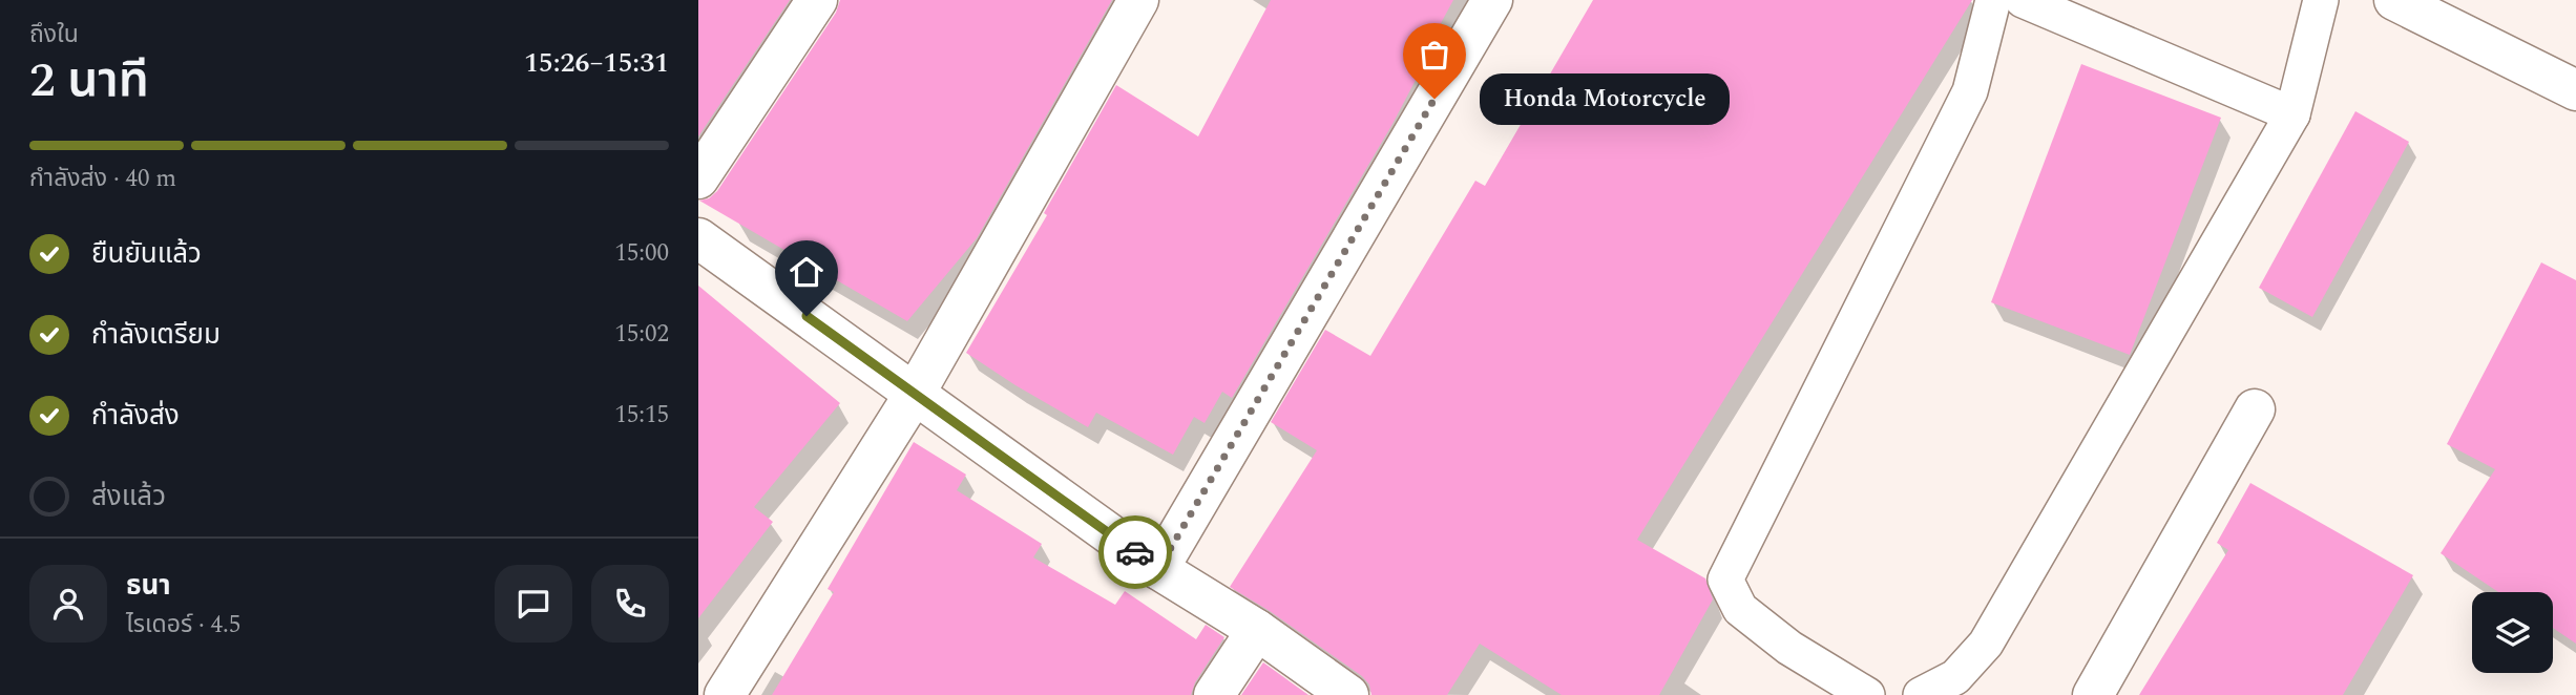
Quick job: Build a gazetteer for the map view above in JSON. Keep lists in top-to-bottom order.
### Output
{
  "places": ["Honda Motorcycle"],
  "page": {
    "heading": ["2 นาที", "ถึงใน", "15:26–15:31"],
    "panel": ["ธนา", "ไรเดอร์ · 4.5"],
    "bubble": "Honda Motorcycle",
    "bar": "กำลังส่ง · 40 m",
    "list": [
      ["ยืนยันแล้ว", "15:00"],
      ["กำลังเตรียม", "15:02"],
      ["กำลังส่ง", "15:15"],
      "ส่งแล้ว"
    ]
  }
}
